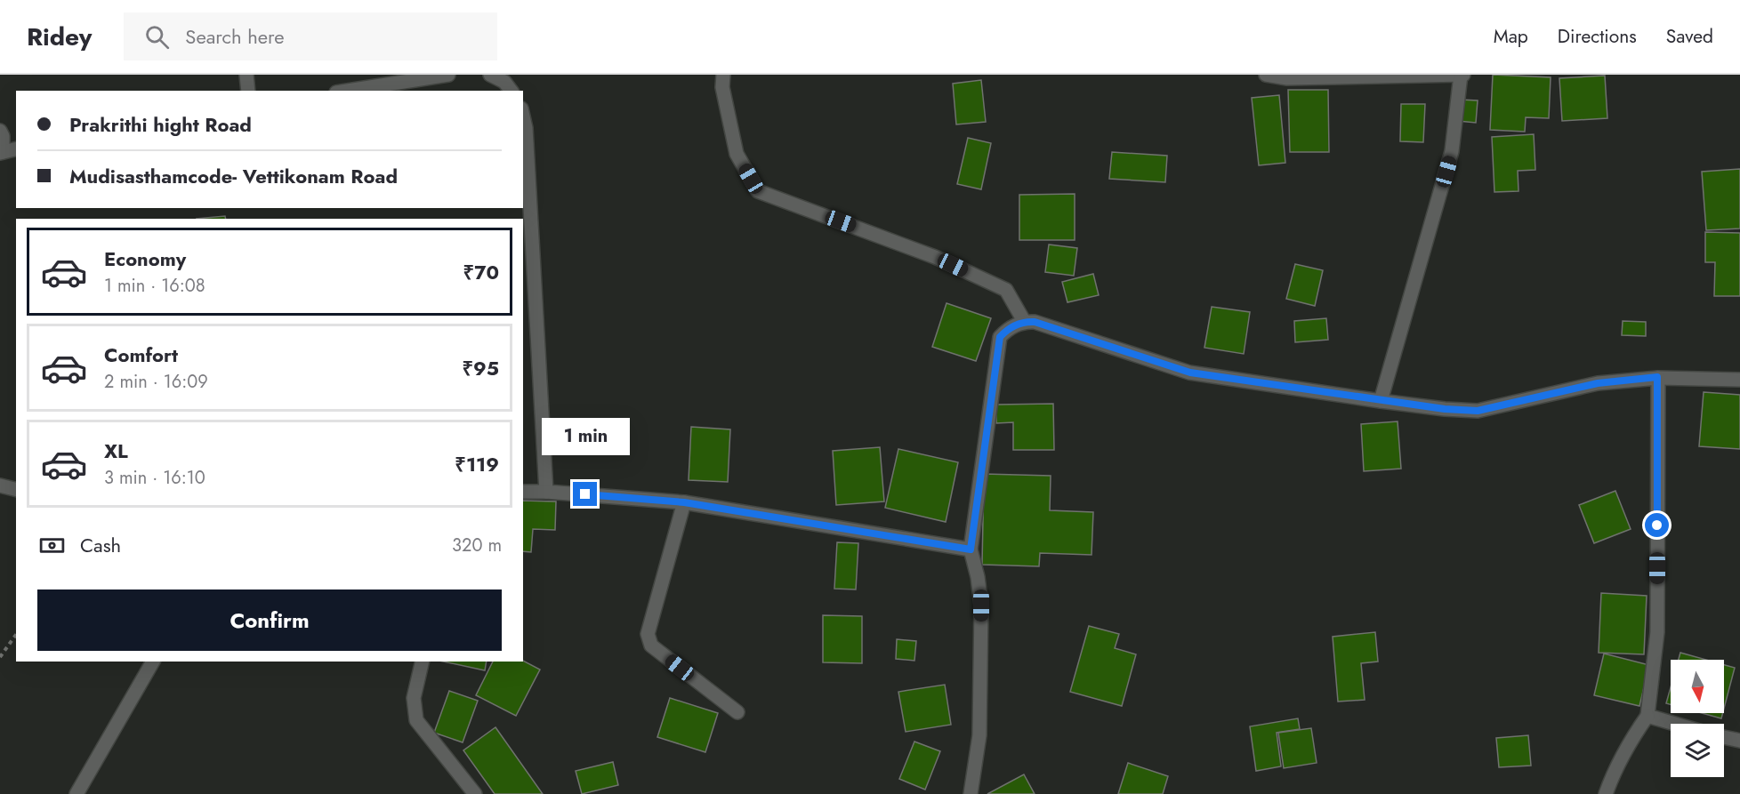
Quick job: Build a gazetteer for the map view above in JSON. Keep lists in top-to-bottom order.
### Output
{
  "north": "bottom",
  "page": {
    "header": "Ridey",
    "search": "Search here",
    "nav": ["Map", "Directions", "Saved"],
    "banner": ["Prakrithi hight Road", "Mudisasthamcode- Vettikonam Road"],
    "list": [
      {
        "name": "Economy",
        "note": "1 min · 16:08",
        "value": "₹70"
      },
      {
        "name": "Comfort",
        "note": "2 min · 16:09",
        "value": "₹95"
      },
      {
        "name": "XL",
        "note": "3 min · 16:10",
        "value": "₹119"
      }
    ],
    "bubble": "1 min",
    "pay": ["Cash", "320 m"],
    "buttons": "Confirm"
  }
}
